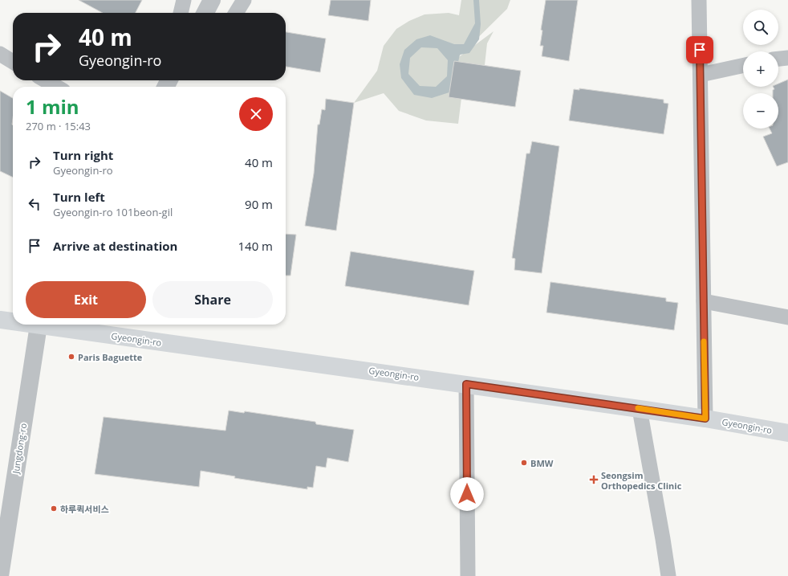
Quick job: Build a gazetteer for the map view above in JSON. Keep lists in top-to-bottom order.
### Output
{
  "streets": {
    "main road": ["Gyeongin-ro"],
    "street": ["Jungdong-ro"]
  },
  "places": {
    "other": ["Paris Baguette", "BMW", "하루퀵서비스"],
    "health": ["Seongsim Orthopedics Clinic"]
  },
  "page": {
    "map_buttons": ["+", "−"],
    "turn": ["40 m", "Gyeongin-ro"],
    "heading": ["1 min", "270 m · 15:43"],
    "list": [
      {
        "name": "Turn right",
        "note": "Gyeongin-ro",
        "value": "40 m"
      },
      {
        "name": "Turn left",
        "note": "Gyeongin-ro 101beon-gil",
        "value": "90 m"
      },
      {
        "name": "Arrive at destination",
        "value": "140 m"
      }
    ],
    "buttons": ["Exit", "Share"]
  }
}
